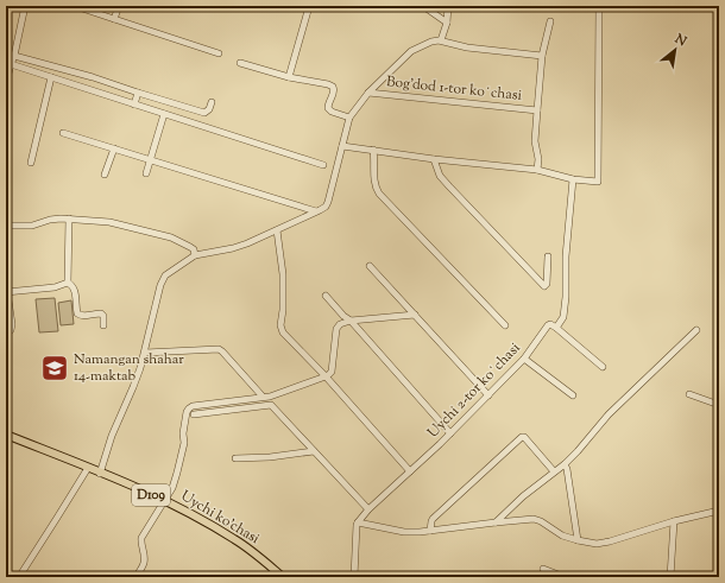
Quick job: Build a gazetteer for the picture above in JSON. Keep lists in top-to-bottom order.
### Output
{
  "streets": {
    "main road": ["D109", "Uychi ko'chasi"],
    "street": ["Bog'dod 1-tor koʻchasi", "Uychi 2-tor koʻchasi"]
  },
  "places": {
    "school or university": ["Namangan shahar 14-maktab"]
  },
  "north": "top right"
}
